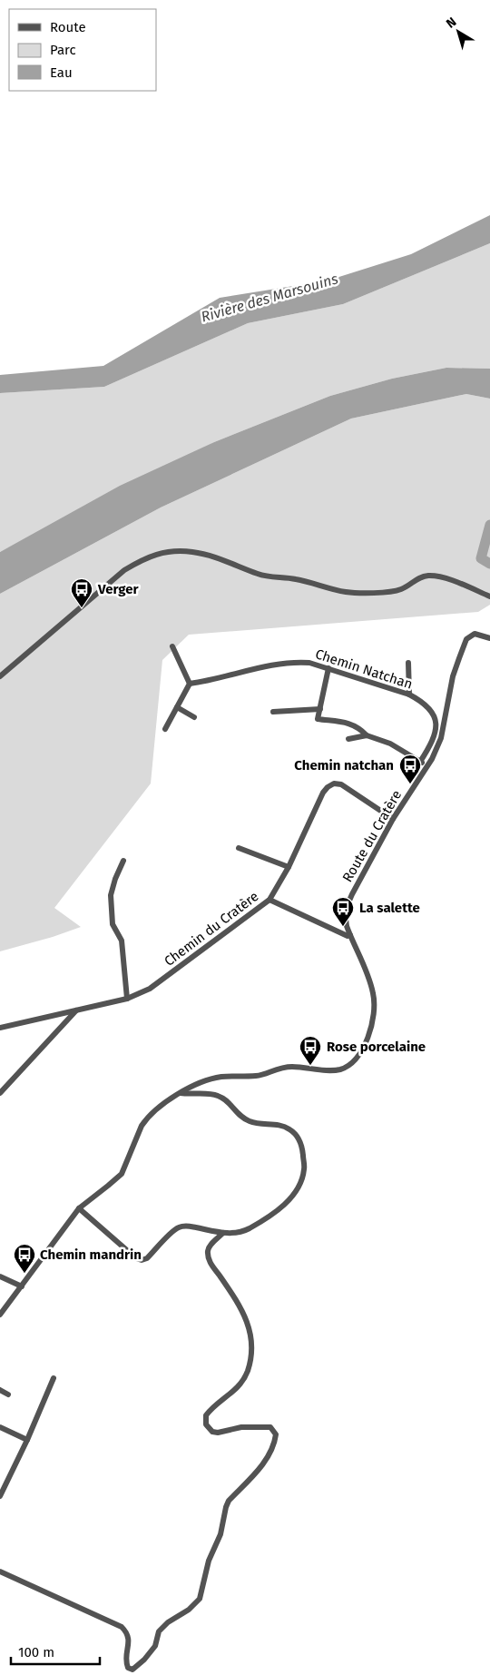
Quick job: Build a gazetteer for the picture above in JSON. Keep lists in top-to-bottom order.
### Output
{
  "streets": {
    "street": ["Chemin Natchan", "Route du Cratère", "Chemin du Cratère"]
  },
  "crossings": [
    ["Route du Cratère", "Chemin du Cratère"]
  ],
  "water": ["Rivière des Marsouins"],
  "places": {
    "bus stop": [
      "Verger",
      "Chemin natchan",
      "La salette",
      "Rose porcelaine",
      "Chemin mandrin"
    ]
  },
  "legend": ["Route", "Parc", "Eau"],
  "scale_bar": "100 m",
  "north": "top left"
}
